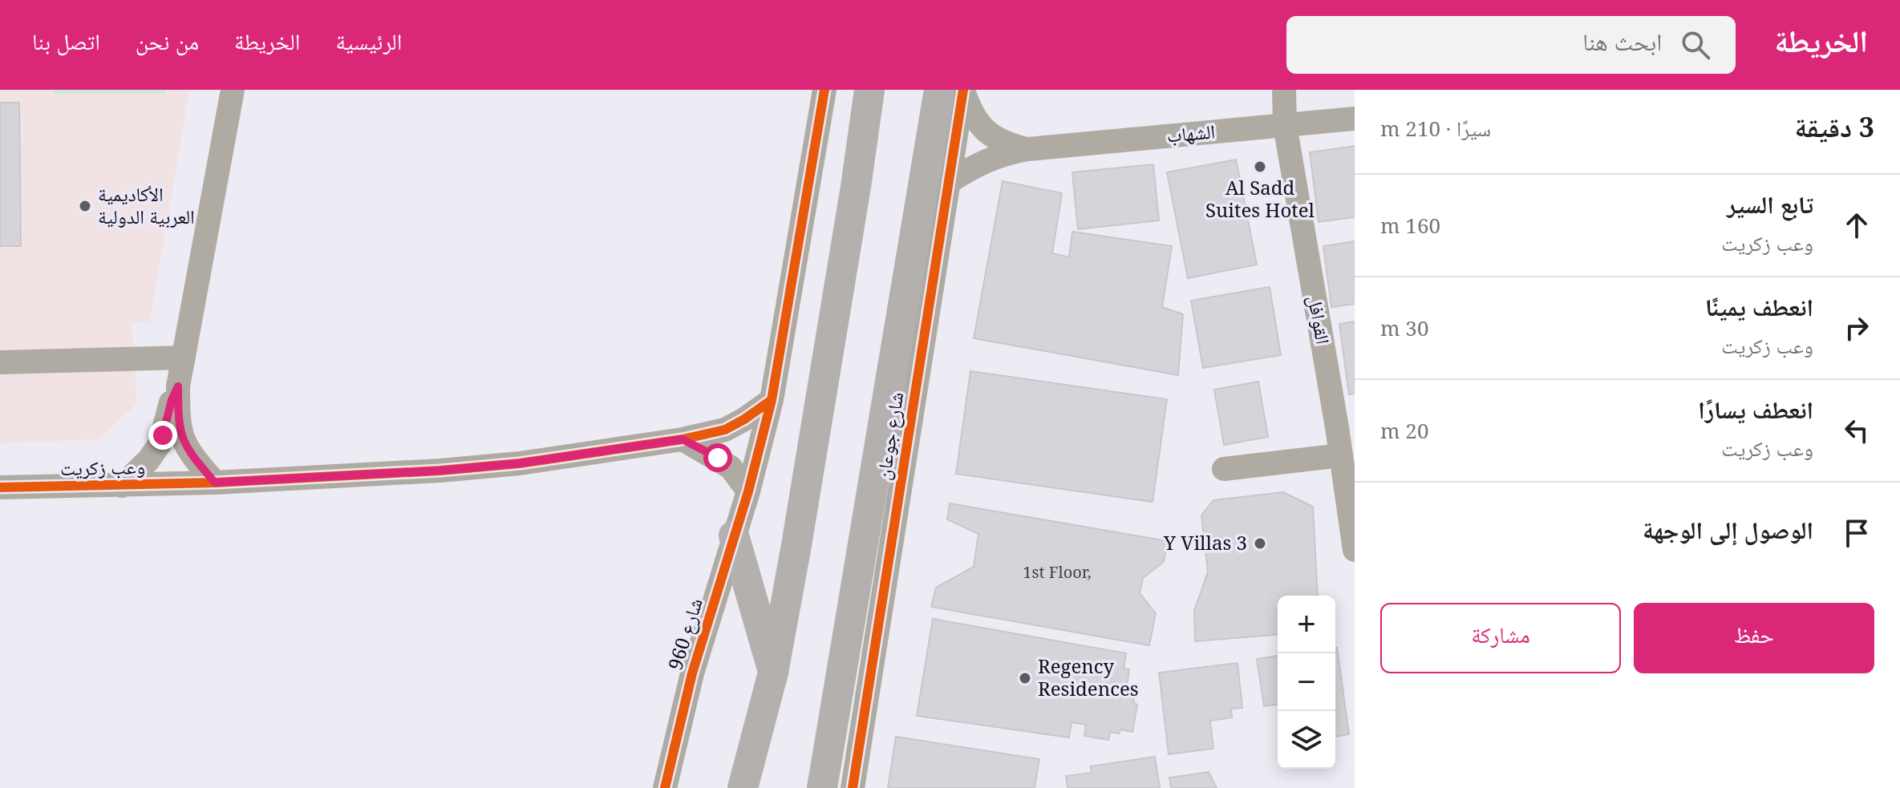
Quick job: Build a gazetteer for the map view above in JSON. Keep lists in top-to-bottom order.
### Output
{
  "streets": {
    "main road": ["شارع جوعان"],
    "street": [
      "الشهاب",
      "القوافل",
      "وعب زكريت",
      "شارع 960"
    ]
  },
  "crossings": [
    ["الشهاب", "القوافل"],
    ["الشهاب", "شارع جوعان"]
  ],
  "places": [
    "Al Sadd Suites Hotel",
    "الأكاديمية العربية الدولية",
    "Y Villas 3",
    "Regency Residences"
  ],
  "house_numbers": ["1st Floor,"],
  "page": {
    "header": "الخريطة",
    "search": "ابحث هنا",
    "nav": [
      "الرئيسية",
      "الخريطة",
      "من نحن",
      "اتصل بنا"
    ],
    "heading": ["3 دقيقة", "سيرًا · 210 m"],
    "list": [
      ["تابع السير", "وعب زكريت", "160 m"],
      ["انعطف يمينًا", "وعب زكريت", "30 m"],
      ["انعطف يسارًا", "وعب زكريت", "20 m"],
      "الوصول إلى الوجهة"
    ],
    "buttons": ["حفظ", "مشاركة"],
    "map_buttons": ["+", "−"]
  }
}
